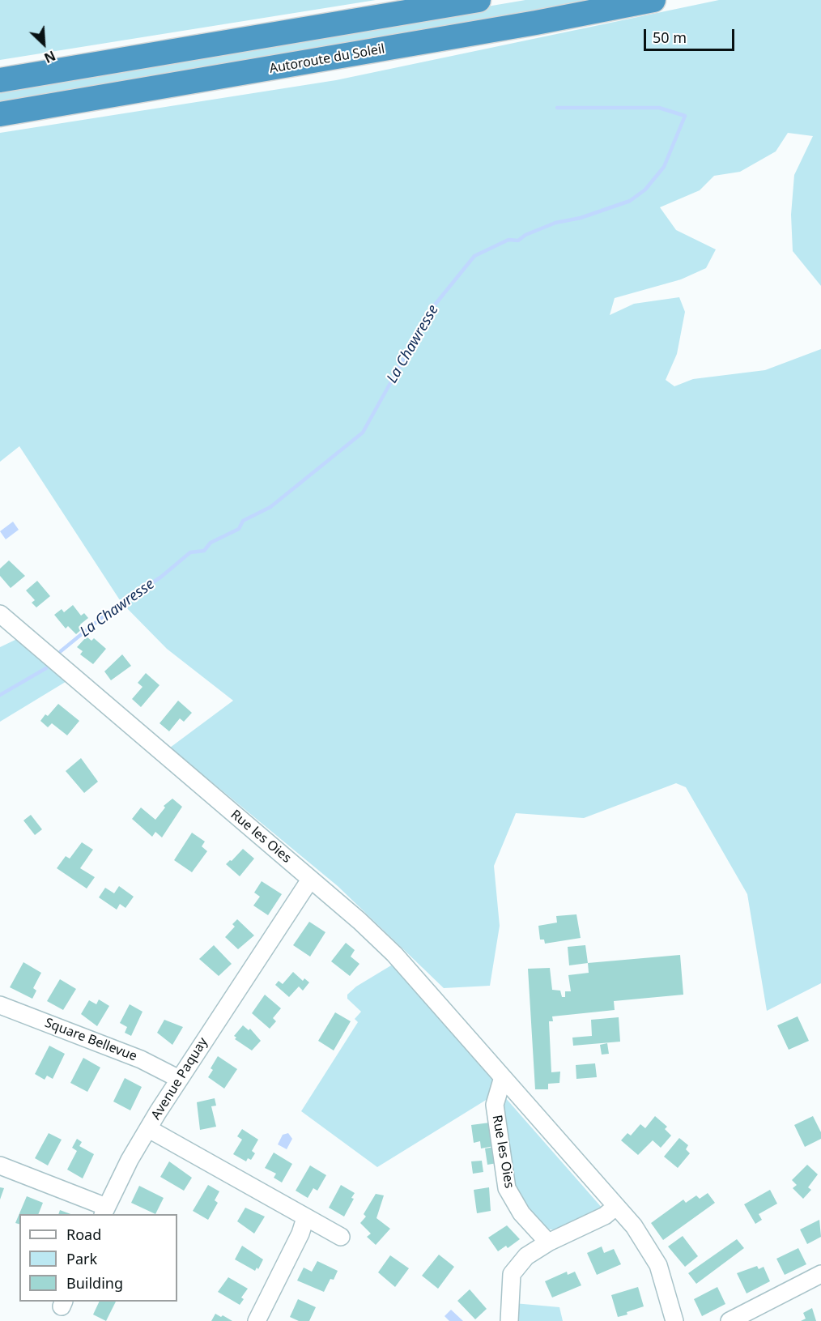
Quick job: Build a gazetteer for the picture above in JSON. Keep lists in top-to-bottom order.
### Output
{
  "streets": {
    "highway": ["Autoroute du Soleil"],
    "street": ["Rue les Oies", "Square Bellevue", "Avenue Paquay"]
  },
  "crossings": [
    ["Rue les Oies", "Avenue Paquay"],
    ["Square Bellevue", "Avenue Paquay"]
  ],
  "water": ["La Chawresse"],
  "legend": ["Road", "Park", "Building"],
  "scale_bar": "50 m",
  "north": "bottom right"
}
